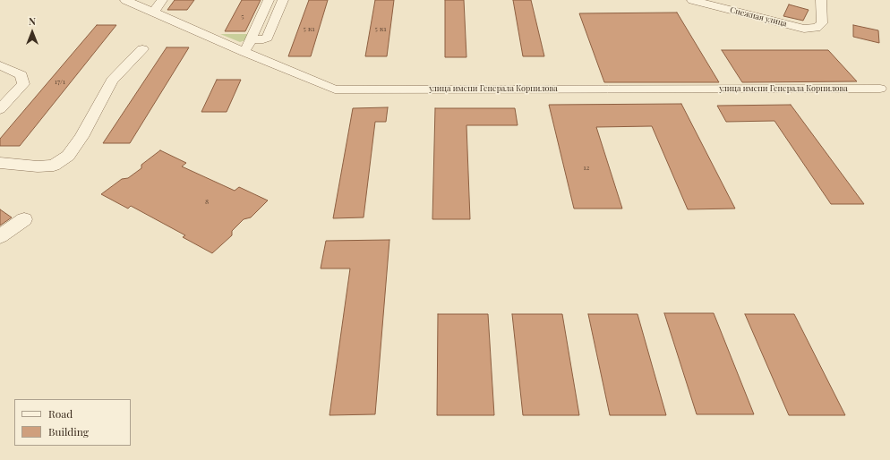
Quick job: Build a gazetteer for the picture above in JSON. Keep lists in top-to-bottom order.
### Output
{
  "streets": {
    "street": ["Снежная улица", "улица имени Генерала Корнилова"]
  },
  "house_numbers": [
    "5",
    "5 к1",
    "5 к1",
    "17/1",
    "12",
    "8"
  ],
  "legend": ["Road", "Building"],
  "north": "top"
}
